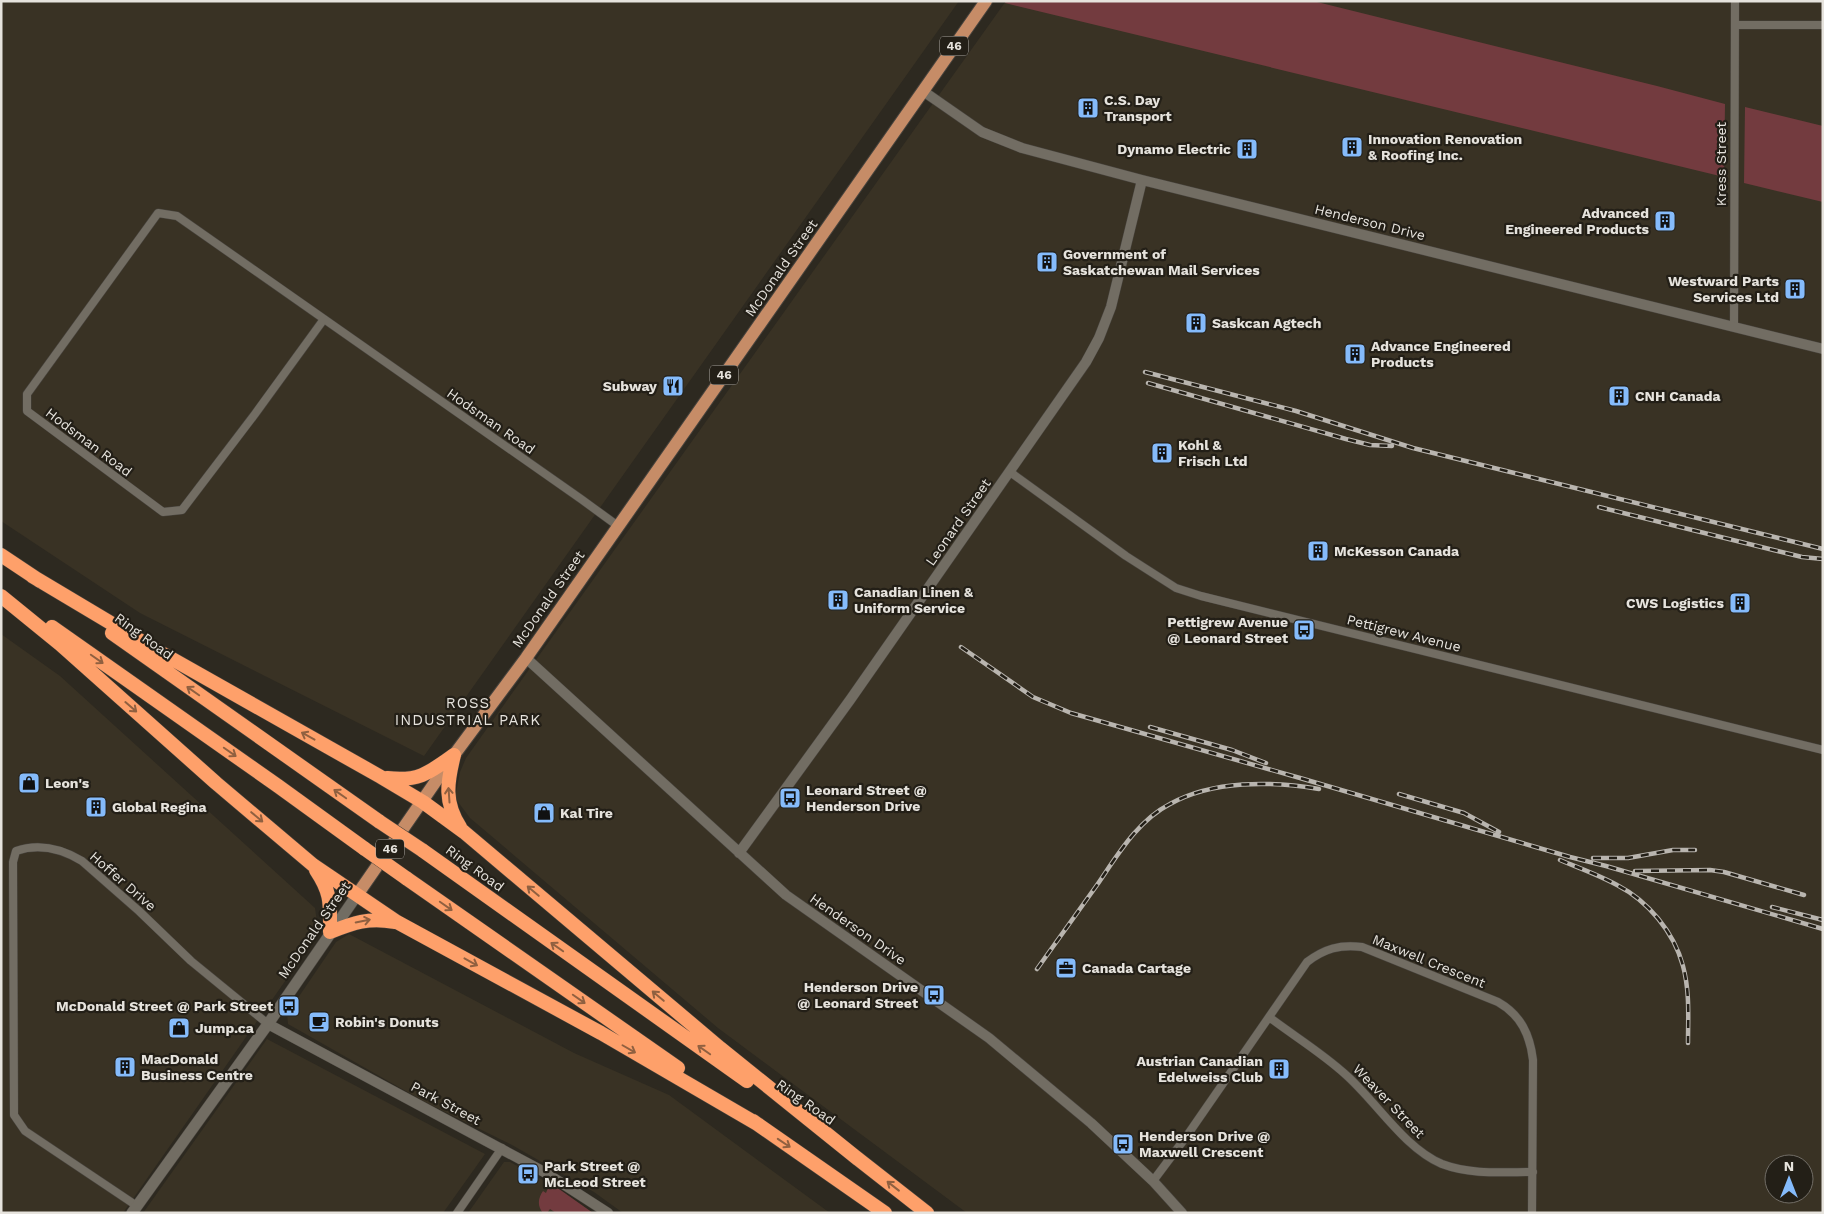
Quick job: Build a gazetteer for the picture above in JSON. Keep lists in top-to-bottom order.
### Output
{
  "streets": {
    "highway": ["Ring Road"],
    "main road": ["46", "McDonald Street"],
    "street": [
      "Kress Street",
      "Henderson Drive",
      "Hodsman Road",
      "Leonard Street",
      "Pettigrew Avenue",
      "Hoffer Drive",
      "Maxwell Crescent",
      "Weaver Street",
      "Park Street"
    ]
  },
  "crossings": [
    ["Kress Street", "Henderson Drive"],
    ["Henderson Drive", "McDonald Street"],
    ["Henderson Drive", "Leonard Street"],
    ["Henderson Drive", "Maxwell Crescent"],
    ["McDonald Street", "Hodsman Road"],
    ["McDonald Street", "Hoffer Drive"],
    ["McDonald Street", "Park Street"],
    ["Leonard Street", "Pettigrew Avenue"],
    ["Hoffer Drive", "Park Street"],
    ["Maxwell Crescent", "Weaver Street"]
  ],
  "districts": ["ROSS INDUSTRIAL PARK"],
  "places": {
    "building": [
      "C.S. Day Transport",
      "Innovation Renovation & Roofing Inc.",
      "Dynamo Electric",
      "Advanced Engineered Products",
      "Government of Saskatchewan Mail Services",
      "Westward Parts Services Ltd",
      "Saskcan Agtech",
      "Advance Engineered Products",
      "CNH Canada",
      "Kohl & Frisch Ltd",
      "McKesson Canada",
      "Canadian Linen & Uniform Service",
      "CWS Logistics",
      "Global Regina",
      "MacDonald Business Centre",
      "Austrian Canadian Edelweiss Club"
    ],
    "restaurant": ["Subway"],
    "bus stop": [
      "Pettigrew Avenue @ Leonard Street",
      "Leonard Street @ Henderson Drive",
      "Henderson Drive @ Leonard Street",
      "McDonald Street @ Park Street",
      "Henderson Drive @ Maxwell Crescent",
      "Park Street @ McLeod Street"
    ],
    "shop": ["Leon's", "Kal Tire", "Jump.ca"],
    "office": ["Canada Cartage"],
    "cafe": ["Robin's Donuts"]
  },
  "north": "top"
}
